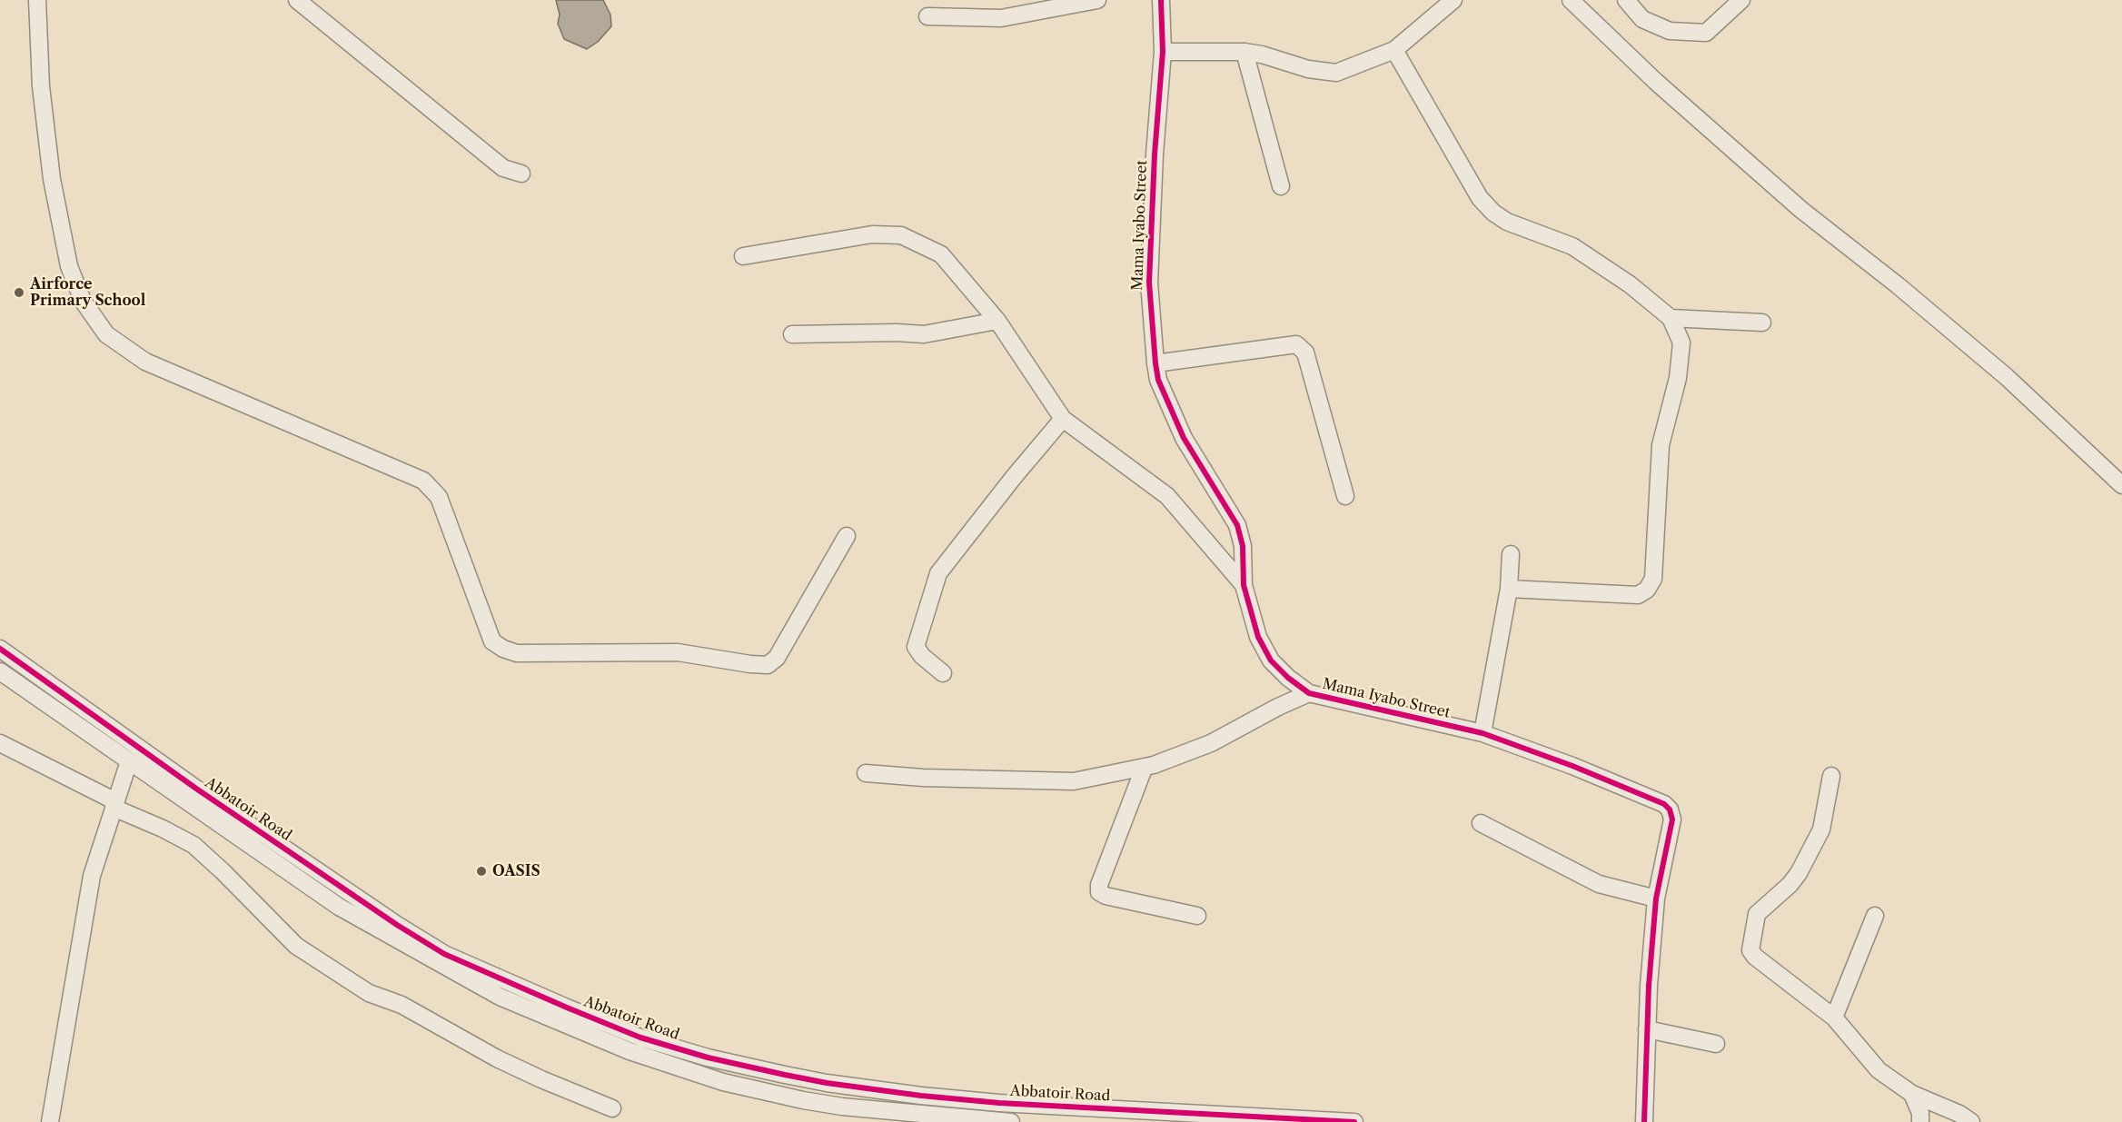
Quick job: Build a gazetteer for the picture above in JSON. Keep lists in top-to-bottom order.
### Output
{
  "streets": {
    "street": ["Mama Iyabo Street", "Abbatoir Road"]
  },
  "places": ["Airforce Primary School", "OASIS"]
}
